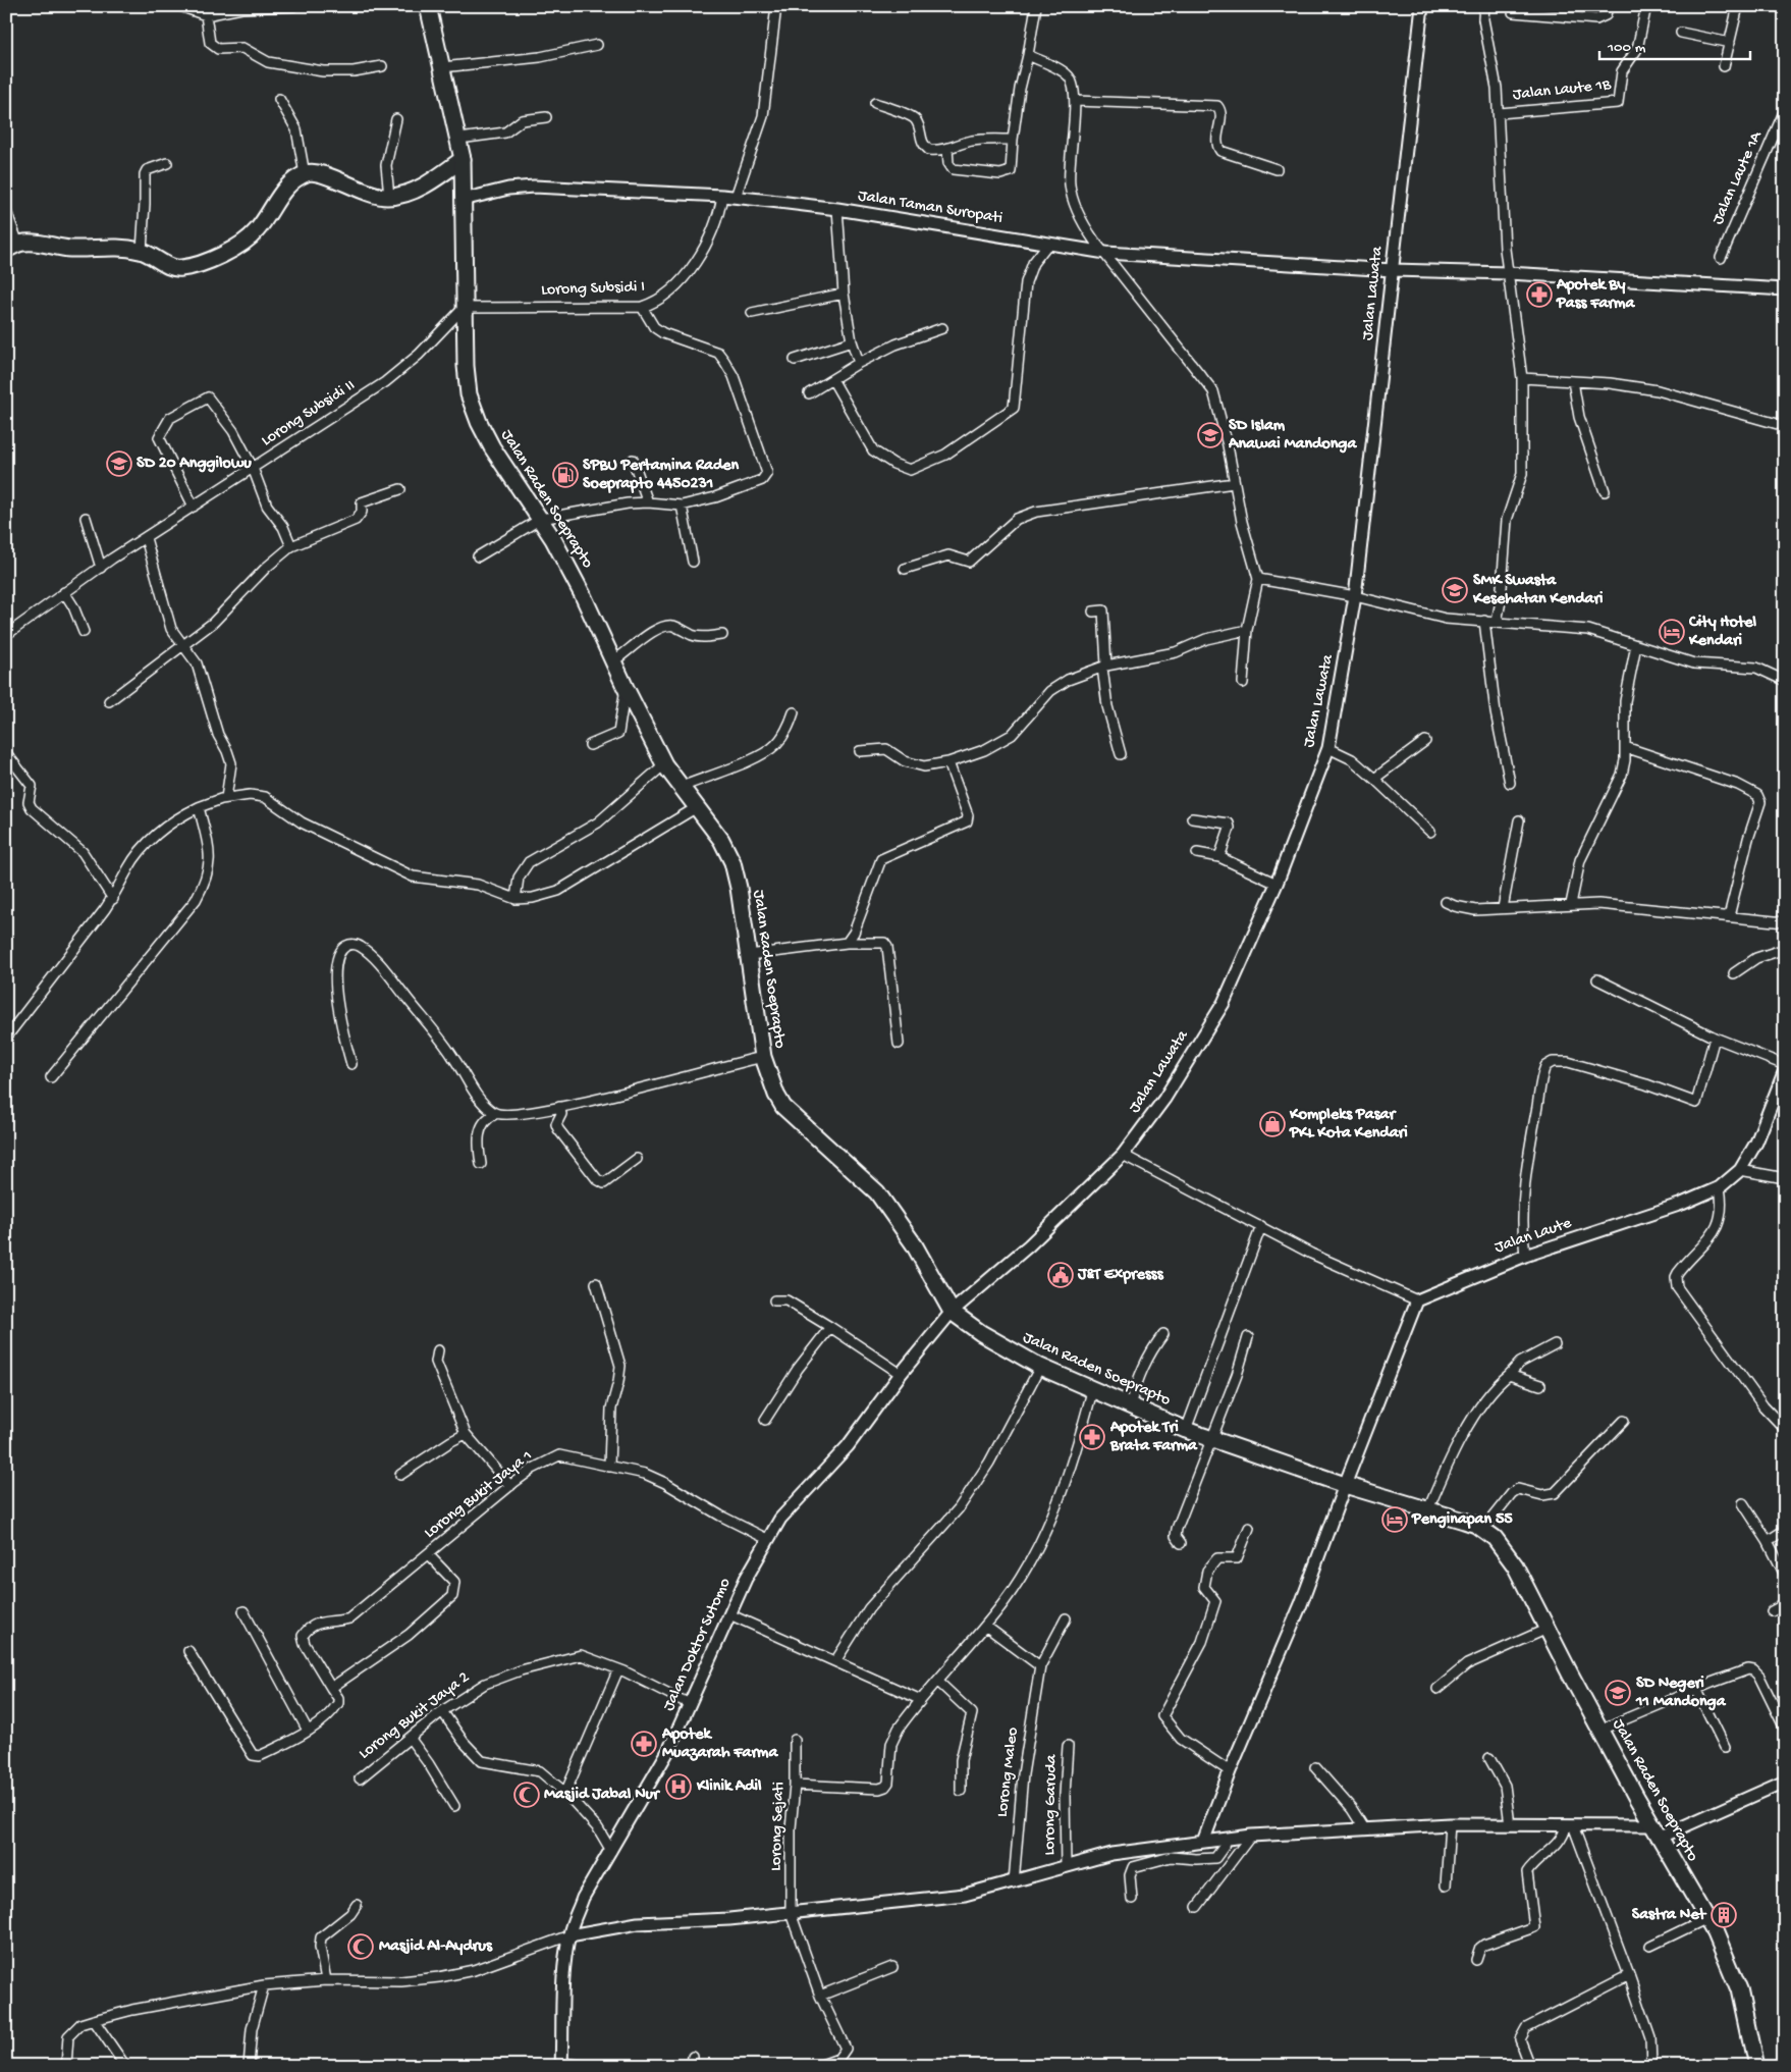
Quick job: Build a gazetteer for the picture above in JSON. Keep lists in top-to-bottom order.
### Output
{
  "streets": {
    "main road": ["Jalan Raden Soeprapto"],
    "street": [
      "Jalan Laute 1B",
      "Jalan Laute 1A",
      "Jalan Taman Suropati",
      "Lorong Subsidi I",
      "Jalan Lawata",
      "Lorong Subsidi II",
      "Jalan Laute",
      "Lorong Bukit Jaya 1",
      "Jalan Doktor Sutomo",
      "Lorong Bukit Jaya 2",
      "Lorong Maleo",
      "Lorong Garuda",
      "Lorong Sejati"
    ]
  },
  "crossings": [
    ["Jalan Taman Suropati", "Lorong Subsidi I"],
    ["Jalan Taman Suropati", "Jalan Lawata"],
    ["Jalan Taman Suropati", "Jalan Raden Soeprapto"],
    ["Lorong Subsidi I", "Lorong Subsidi II"],
    ["Lorong Subsidi I", "Jalan Raden Soeprapto"],
    ["Jalan Lawata", "Jalan Raden Soeprapto"],
    ["Jalan Lawata", "Jalan Doktor Sutomo"],
    ["Lorong Subsidi II", "Jalan Raden Soeprapto"],
    ["Jalan Raden Soeprapto", "Jalan Doktor Sutomo"],
    ["Lorong Bukit Jaya 1", "Jalan Doktor Sutomo"],
    ["Jalan Doktor Sutomo", "Lorong Bukit Jaya 2"]
  ],
  "places": {
    "pharmacy": ["Apotek By Pass Farma", "Apotek Tri Brata Farma", "Apotek Muazarah Farma"],
    "school or university": [
      "SD Islam Anawai Mandonga",
      "SD 20 Anggilowu",
      "SMK Swasta Kesehatan Kendari",
      "SD Negeri 11 Mandonga"
    ],
    "fuel station": ["SPBU Pertamina Raden Soeprapto 4450231"],
    "hotel": ["City Hotel Kendari", "Penginapan 55"],
    "shop": ["Kompleks Pasar PKL Kota Kendari"],
    "public building": ["J&T Expresss"],
    "hospital": ["Klinik Adil"],
    "mosque": ["Masjid Jabal Nur", "Masjid Al-Aydrus"],
    "building": ["Sastra Net"]
  },
  "scale_bar": "100 m"
}
